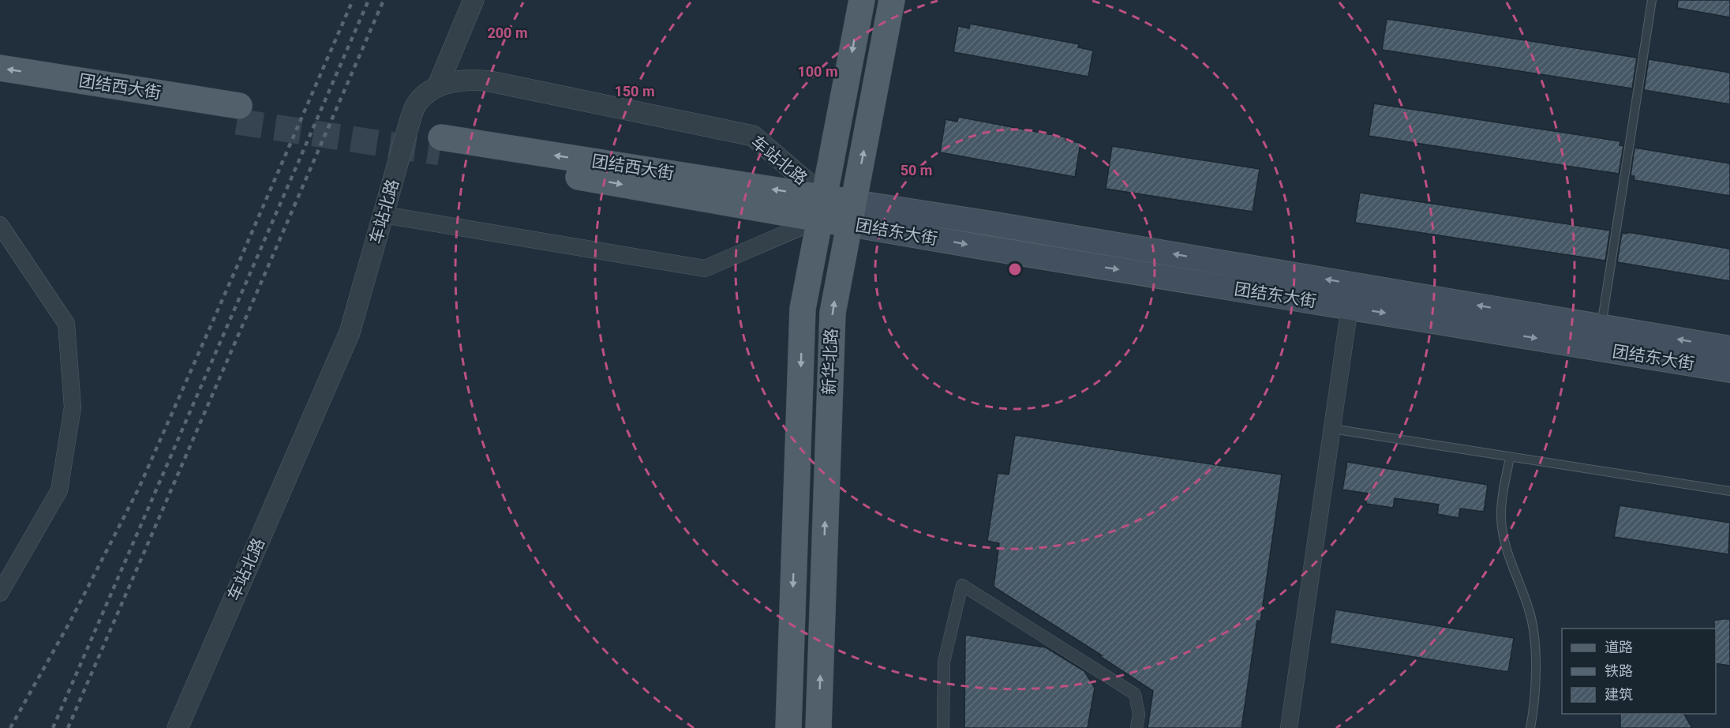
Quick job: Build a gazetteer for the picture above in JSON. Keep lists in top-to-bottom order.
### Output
{
  "streets": {
    "main road": ["团结西大街", "团结东大街", "新华北路"],
    "street": ["车站北路"]
  },
  "crossings": [
    ["团结西大街", "车站北路"],
    ["团结西大街", "团结东大街"],
    ["团结西大街", "新华北路"],
    ["车站北路", "团结东大街"],
    ["车站北路", "新华北路"],
    ["团结东大街", "新华北路"]
  ],
  "legend": ["道路", "铁路", "建筑"],
  "rings": [
    "200 m",
    "100 m",
    "150 m",
    "50 m"
  ]
}
